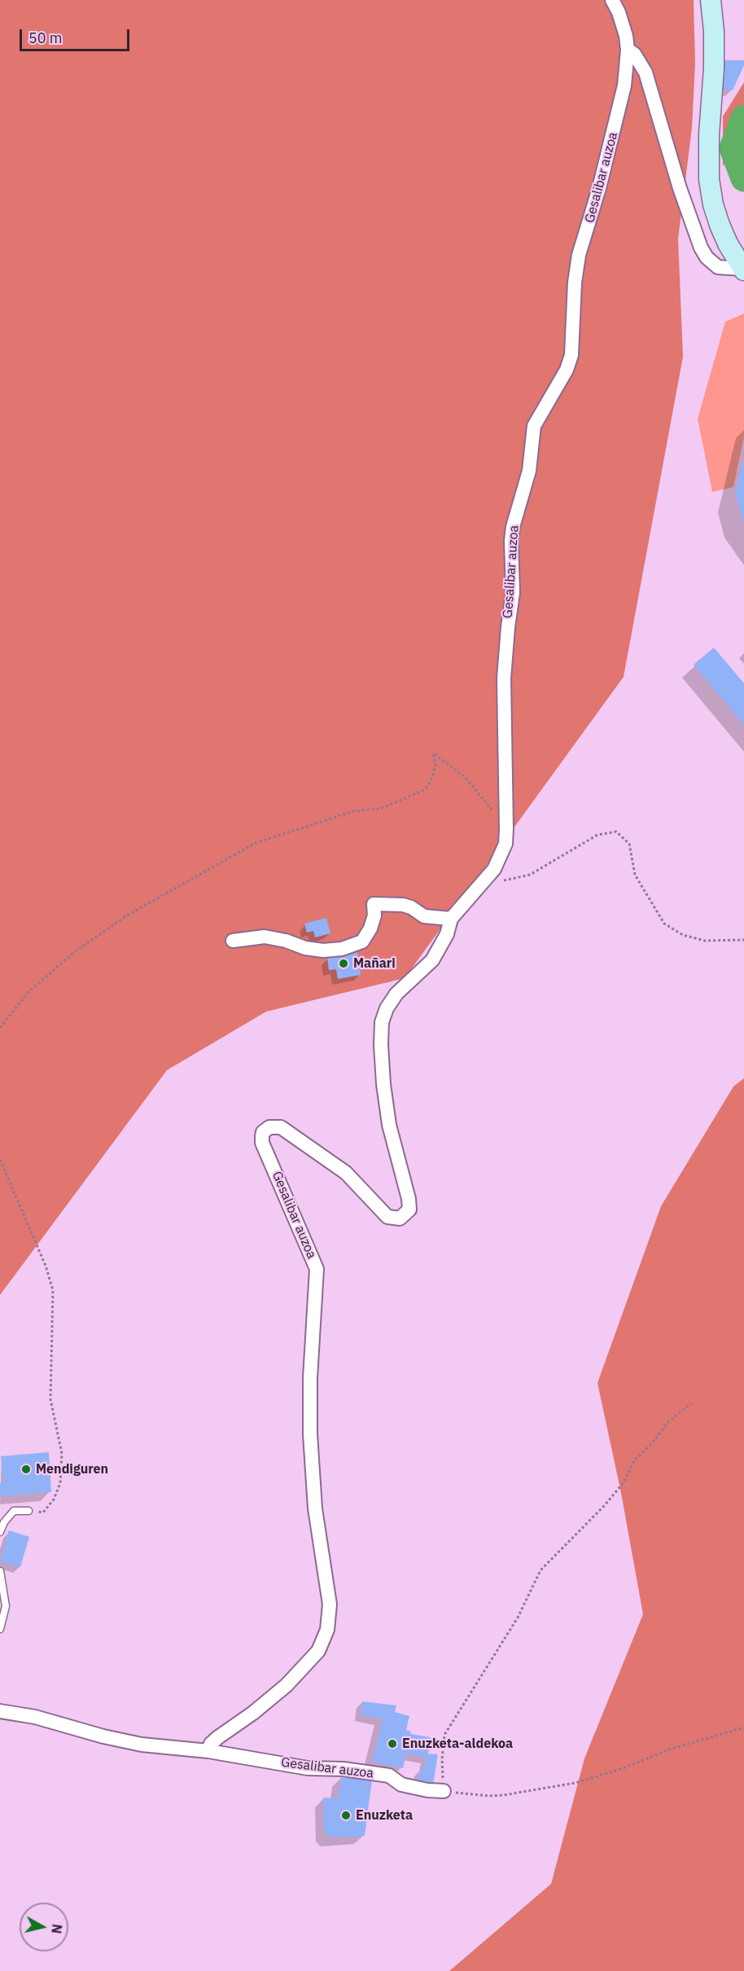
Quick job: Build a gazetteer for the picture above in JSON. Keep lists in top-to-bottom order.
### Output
{
  "streets": {
    "street": ["Gesalibar auzoa"]
  },
  "places": [
    "Mañari",
    "Mendiguren",
    "Enuzketa-aldekoa",
    "Enuzketa"
  ],
  "scale_bar": "50 m",
  "north": "right"
}
